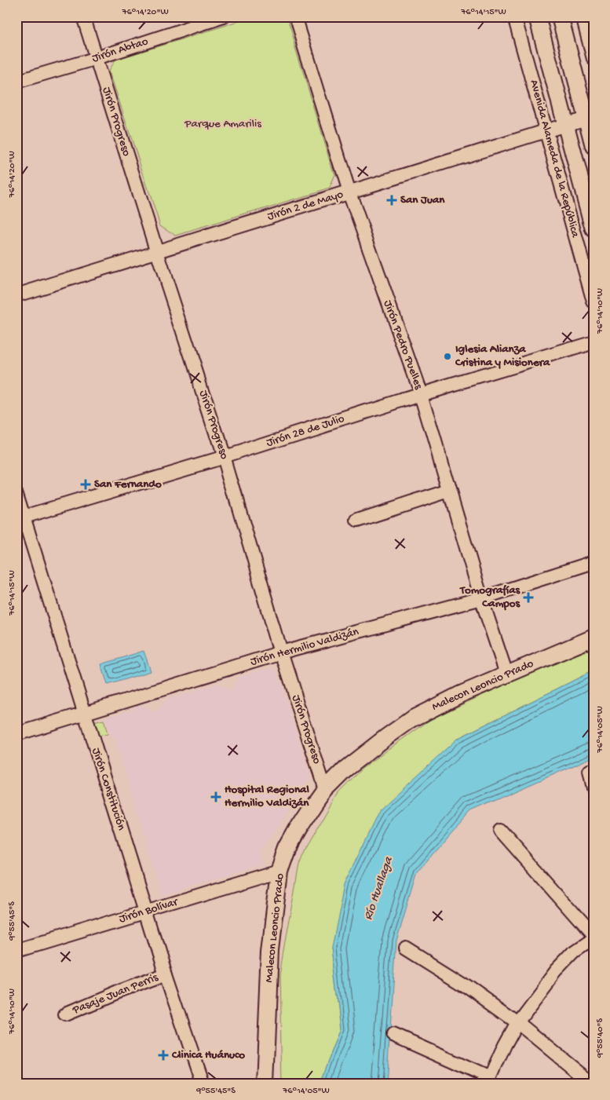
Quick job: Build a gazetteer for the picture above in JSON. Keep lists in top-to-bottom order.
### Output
{
  "streets": {
    "main road": ["Avenida Alameda de la República", "Malecon Leoncio Prado"],
    "street": [
      "Jirón Abtao",
      "Jirón Progreso",
      "Jirón 2 de Mayo",
      "Jirón Pedro Puelles",
      "Jirón 28 de Julio",
      "Jirón Hermilio Valdizán",
      "Jirón Constitución",
      "Jirón Bolívar",
      "Pasaje Juan Perris"
    ]
  },
  "crossings": [
    ["Jirón Abtao", "Jirón Progreso"],
    ["Jirón Progreso", "Jirón 2 de Mayo"],
    ["Jirón Progreso", "Jirón 28 de Julio"],
    ["Jirón Progreso", "Jirón Hermilio Valdizán"],
    ["Jirón Progreso", "Malecon Leoncio Prado"],
    ["Avenida Alameda de la República", "Jirón 2 de Mayo"],
    ["Jirón 2 de Mayo", "Jirón Pedro Puelles"],
    ["Jirón Pedro Puelles", "Jirón 28 de Julio"],
    ["Jirón Pedro Puelles", "Jirón Hermilio Valdizán"],
    ["Jirón Pedro Puelles", "Malecon Leoncio Prado"],
    ["Jirón 28 de Julio", "Jirón Constitución"],
    ["Jirón Hermilio Valdizán", "Jirón Constitución"],
    ["Malecon Leoncio Prado", "Jirón Bolívar"],
    ["Jirón Constitución", "Jirón Bolívar"],
    ["Jirón Constitución", "Pasaje Juan Perris"]
  ],
  "water": ["Río Huallaga"],
  "parks": ["Parque Amarilis"],
  "places": {
    "health": [
      "San Juan",
      "San Fernando",
      "Tomografías Campos",
      "Hospital Regional Hermilio Valdizán",
      "Clinica Huánuco"
    ],
    "other": ["Iglesia Alianza Cristina y Misionera"]
  },
  "coordinates": [
    "76°14'20\"W",
    "76°14'15\"W",
    "76°14'10\"W",
    "76°14'05\"W",
    "9°55'45\"S",
    "9°55'40\"S"
  ]
}
